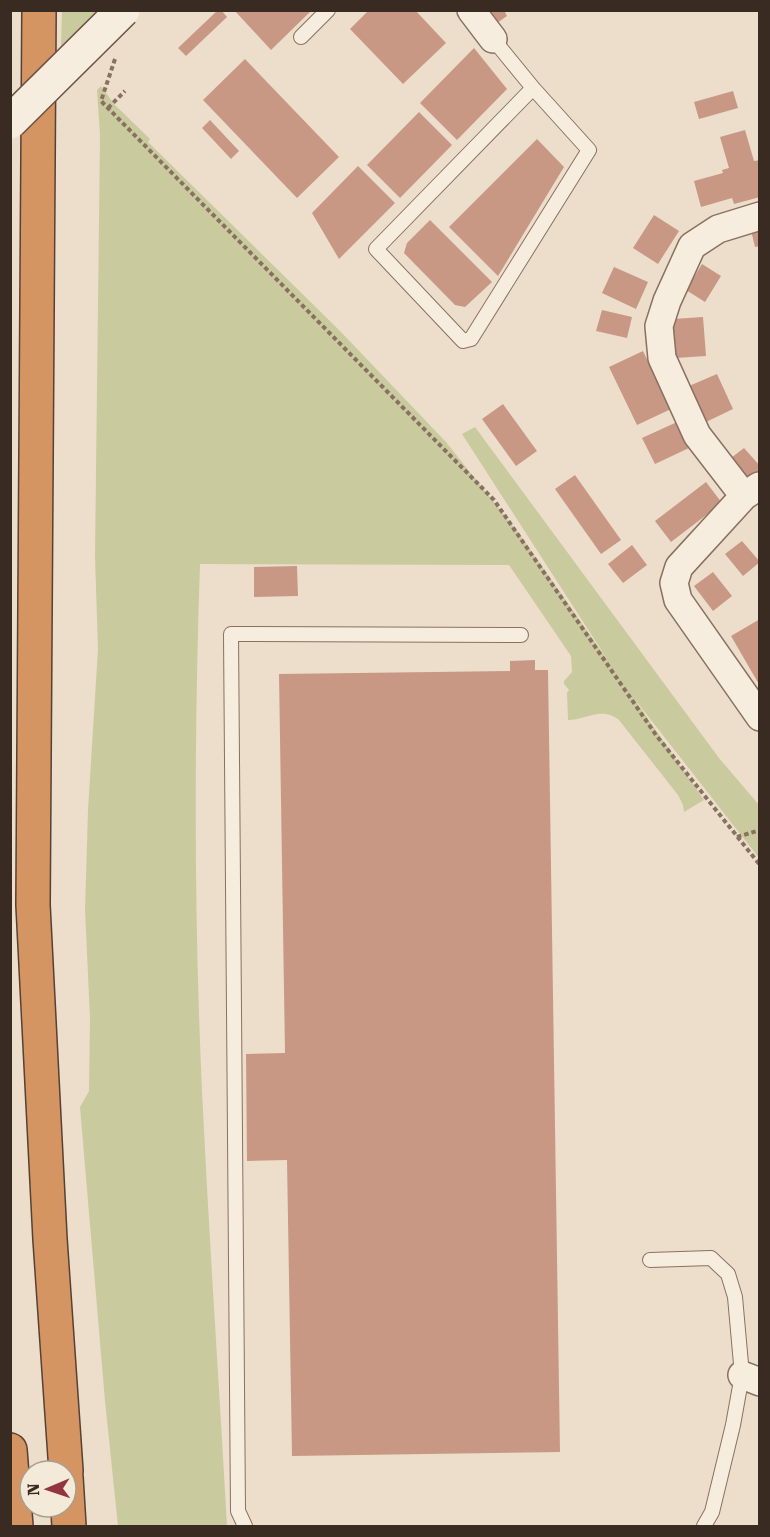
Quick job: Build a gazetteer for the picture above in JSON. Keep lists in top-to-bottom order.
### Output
{
  "north": "left"
}
